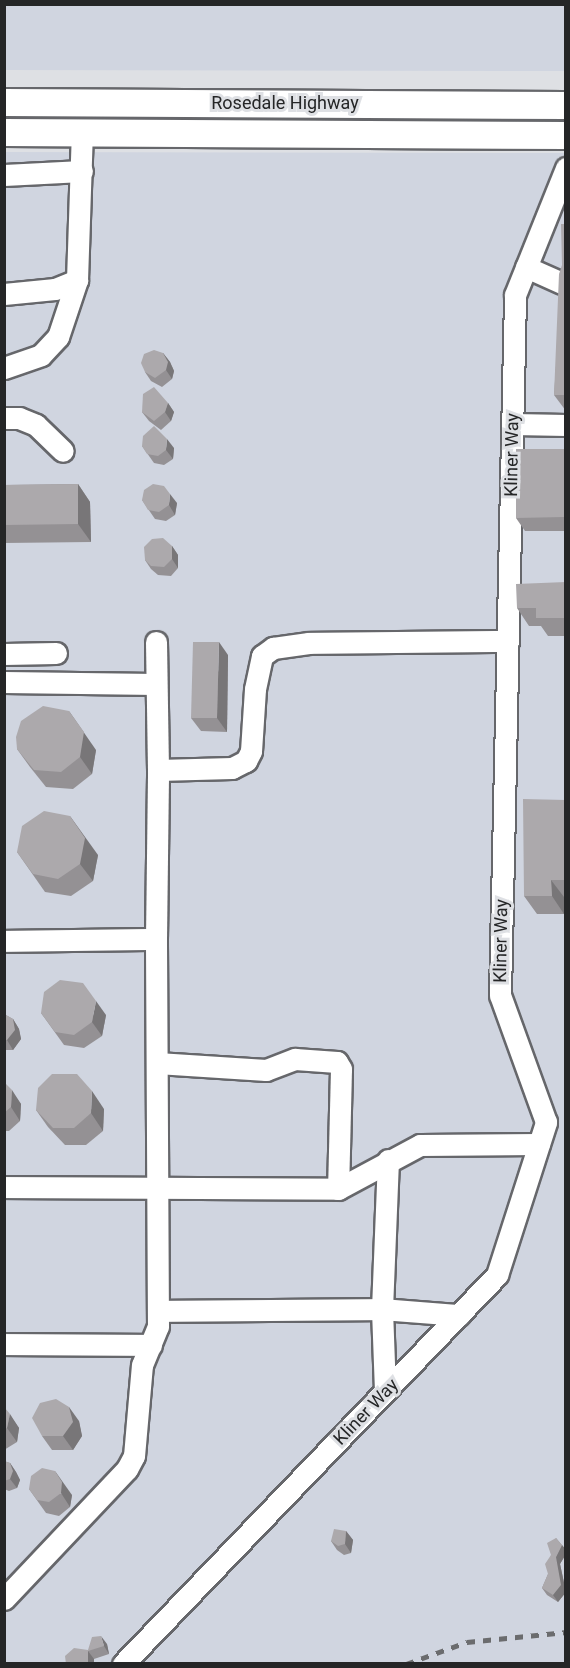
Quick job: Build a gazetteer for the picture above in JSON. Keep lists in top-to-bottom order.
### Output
{
  "streets": {
    "main road": ["Rosedale Highway"],
    "lane": ["Kliner Way"]
  }
}
